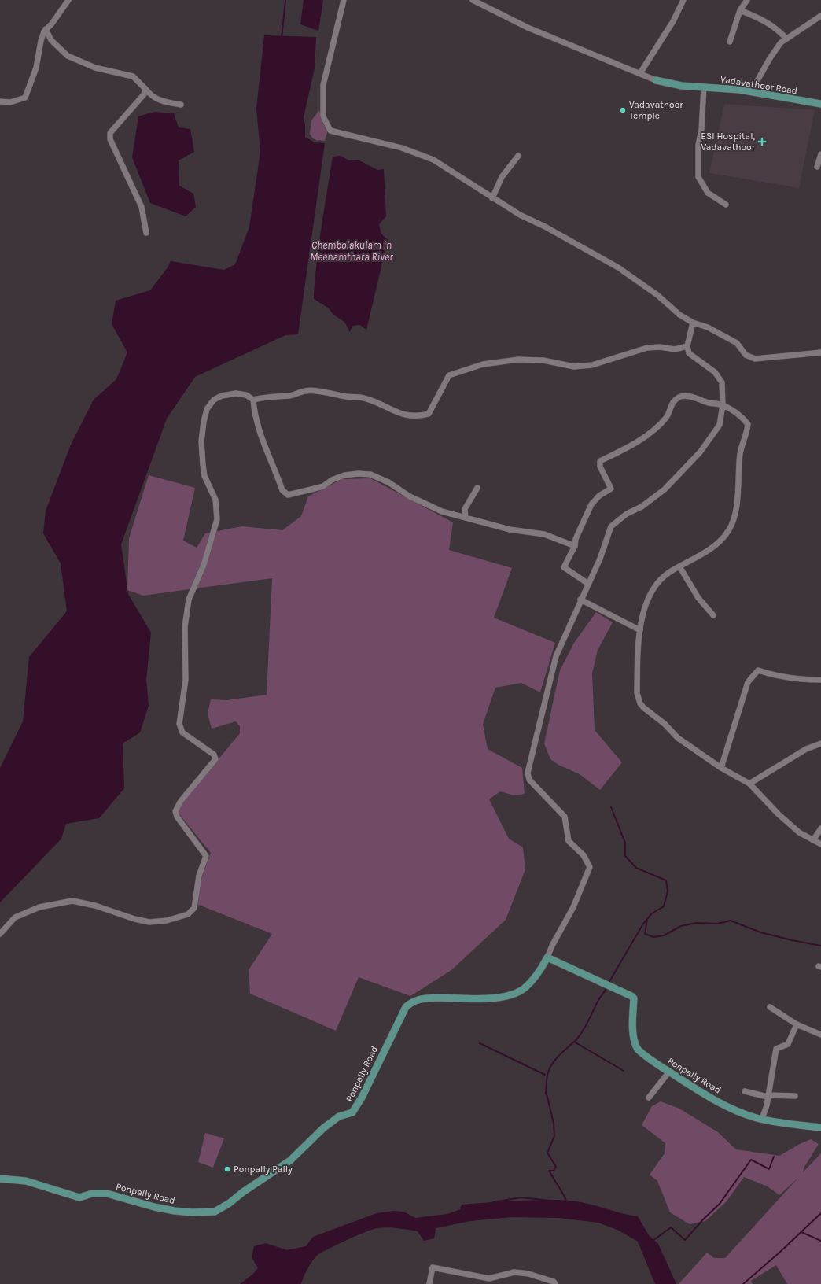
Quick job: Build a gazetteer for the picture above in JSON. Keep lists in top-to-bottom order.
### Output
{
  "streets": {
    "main road": ["Vadavathoor Road", "Ponpally Road"]
  },
  "water": ["Chembolakulam in Meenamthara River"],
  "places": {
    "other": ["Vadavathoor Temple", "Ponpally Pally"],
    "health": ["ESI Hospital, Vadavathoor"]
  }
}
